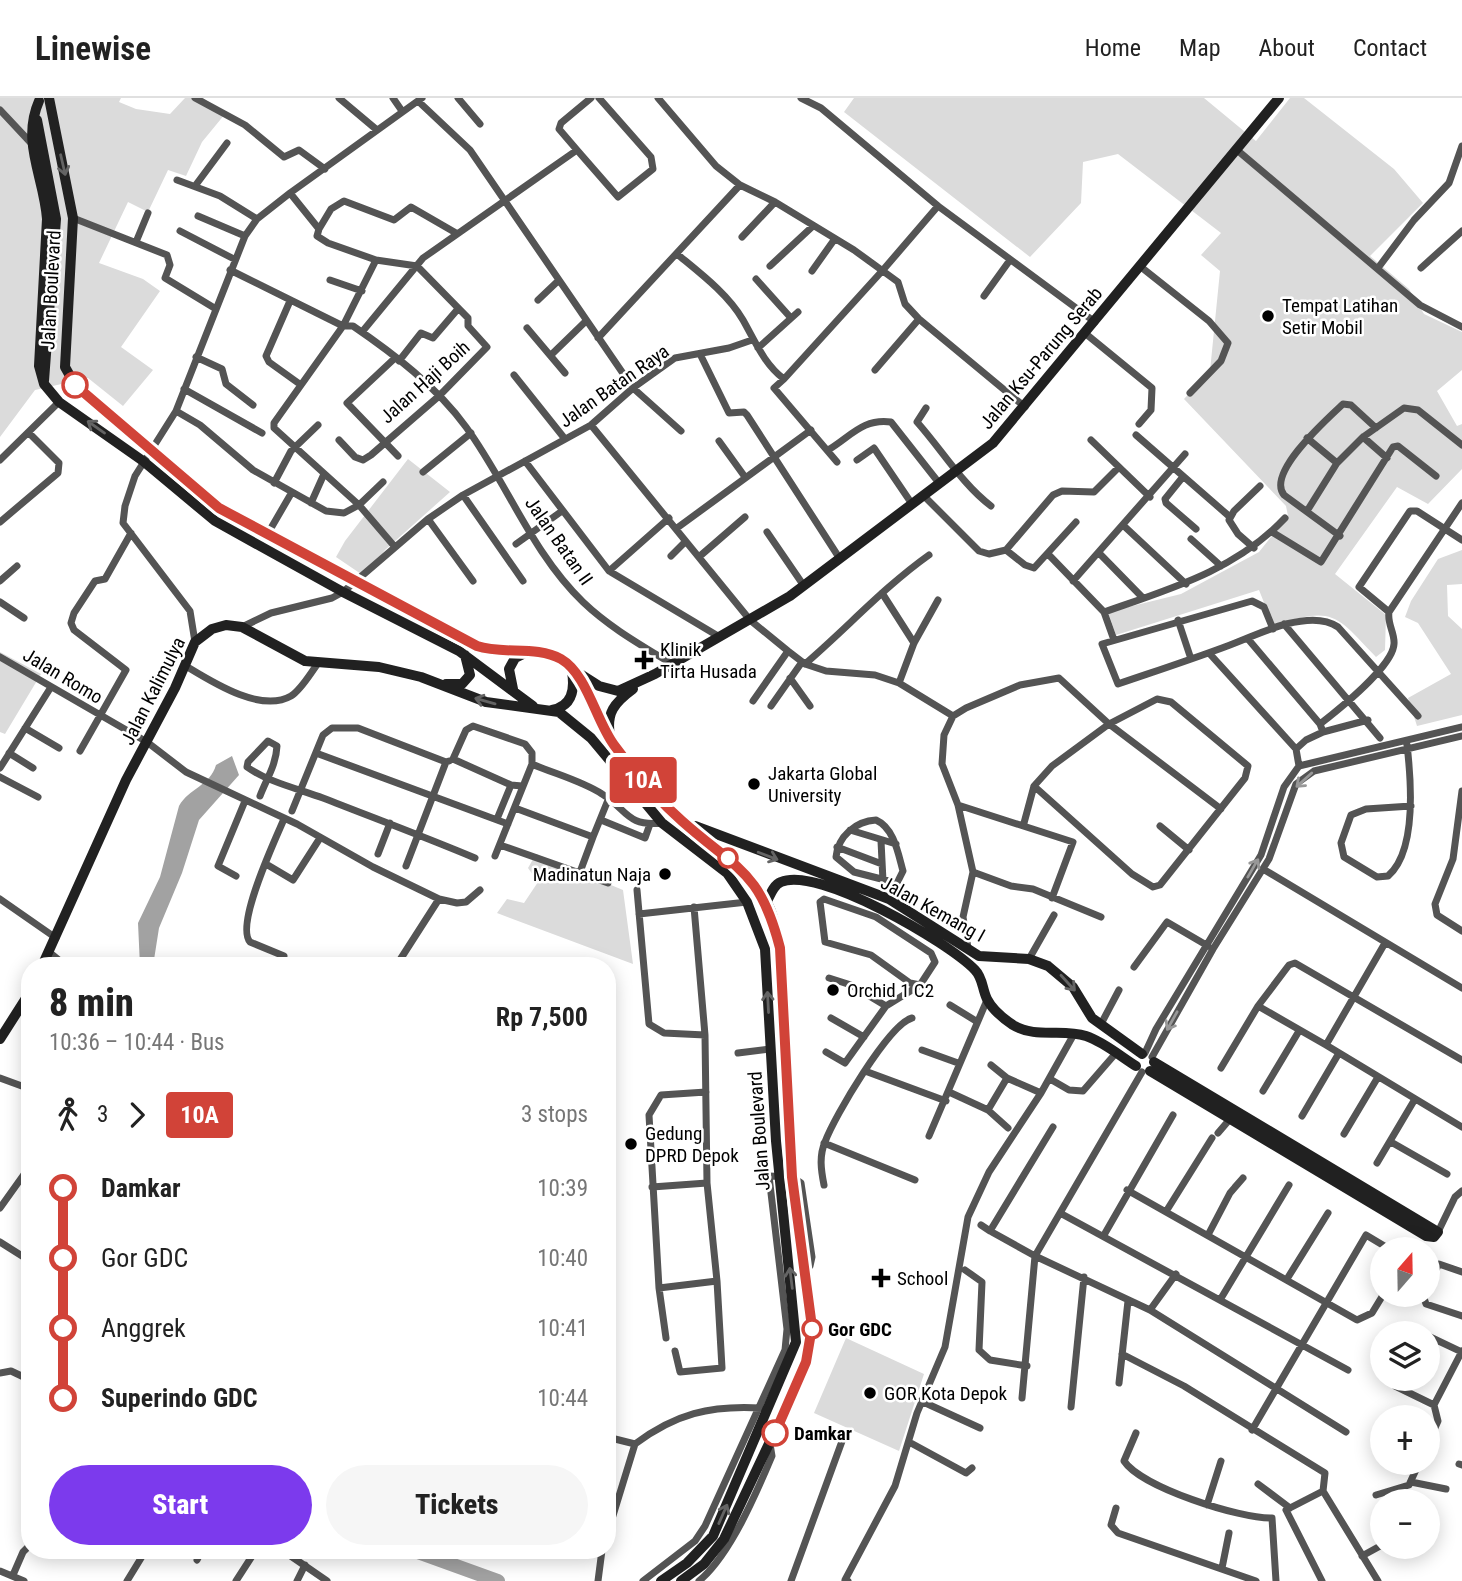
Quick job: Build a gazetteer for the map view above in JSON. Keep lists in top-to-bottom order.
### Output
{
  "streets": {
    "main road": [
      "Jalan Boulevard",
      "Jalan Ksu-Parung Serab",
      "Jalan Kalimulya",
      "Jalan Kemang I"
    ],
    "street": [
      "Jalan Haji Boih",
      "Jalan Batan Raya",
      "Jalan Batan II",
      "Jalan Romo"
    ]
  },
  "crossings": [
    ["Jalan Boulevard", "Jalan Ksu-Parung Serab"],
    ["Jalan Boulevard", "Jalan Batan Raya"],
    ["Jalan Boulevard", "Jalan Kemang I"],
    ["Jalan Ksu-Parung Serab", "Jalan Batan II"],
    ["Jalan Haji Boih", "Jalan Batan II"],
    ["Jalan Batan Raya", "Jalan Batan II"],
    ["Jalan Batan Raya", "Jalan Kalimulya"],
    ["Jalan Romo", "Jalan Kalimulya"]
  ],
  "places": {
    "other": [
      "Tempat Latihan Setir Mobil",
      "Jakarta Global University",
      "Madinatun Naja",
      "Orchid 1 C2",
      "Gedung DPRD Depok",
      "Gor GDC",
      "GOR Kota Depok",
      "Damkar"
    ],
    "health": ["Klinik Tirta Husada", "School"]
  },
  "lines": ["bus line 10A"],
  "north": "top",
  "page": {
    "header": "Linewise",
    "nav": [
      "Home",
      "Map",
      "About",
      "Contact"
    ],
    "on_map": "10A",
    "heading": ["8 min", "10:36 – 10:44 · Bus", "Rp 7,500"],
    "legs": ["3", "10A", "3 stops"],
    "list": [
      {
        "name": "Damkar",
        "value": "10:39"
      },
      {
        "name": "Gor GDC",
        "value": "10:40"
      },
      {
        "name": "Anggrek",
        "value": "10:41"
      },
      {
        "name": "Superindo GDC",
        "value": "10:44"
      }
    ],
    "map_buttons": ["+", "−"],
    "buttons": ["Start", "Tickets"]
  }
}
